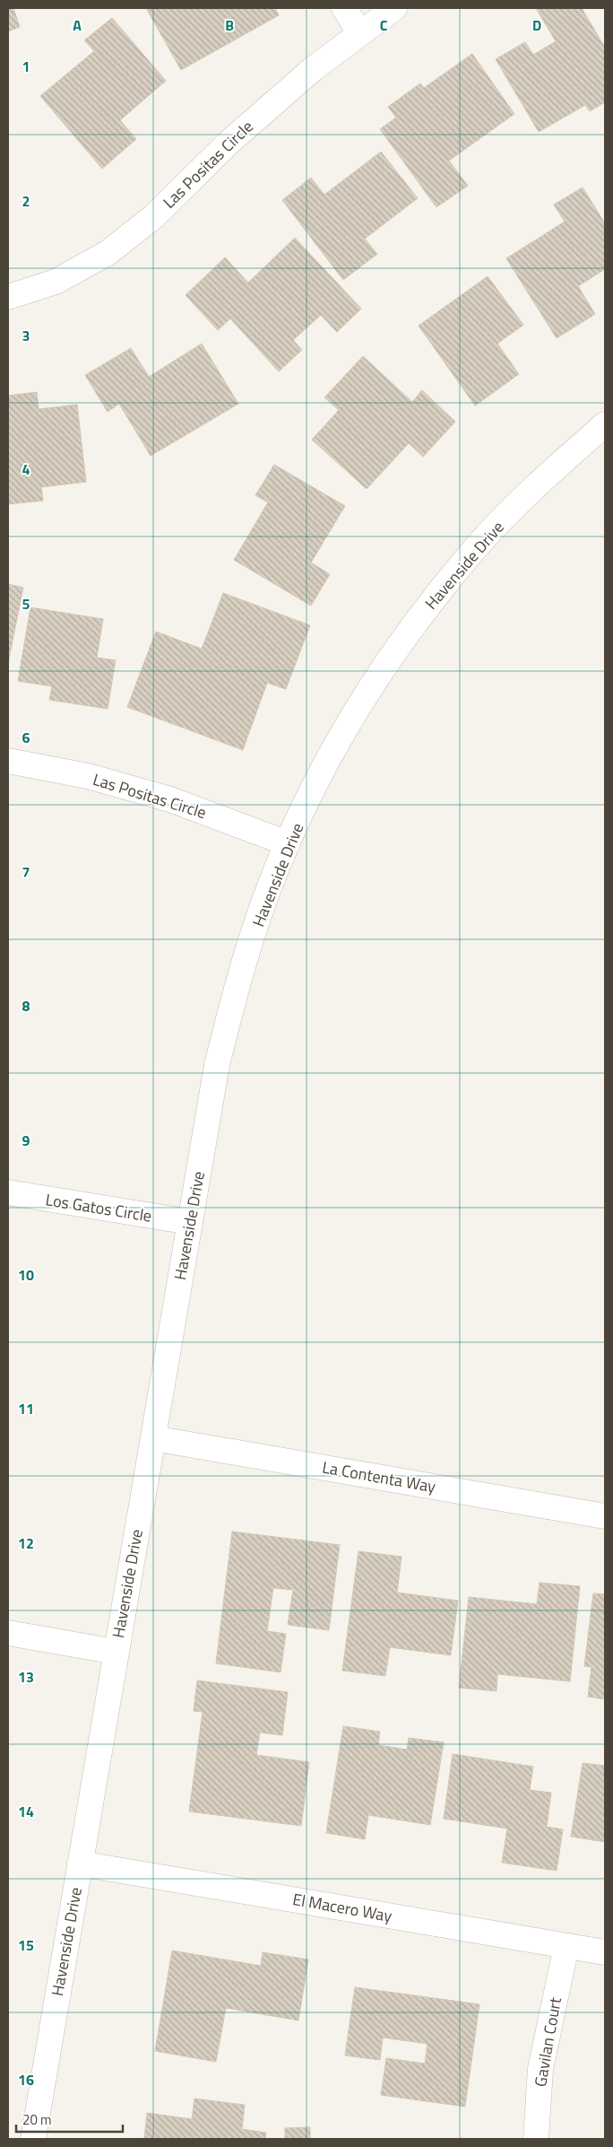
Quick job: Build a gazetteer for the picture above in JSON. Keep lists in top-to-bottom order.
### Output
{
  "streets": {
    "street": [
      "Las Positas Circle",
      "Havenside Drive",
      "Los Gatos Circle",
      "La Contenta Way",
      "El Macero Way",
      "Gavilan Court"
    ]
  },
  "crossings": [
    ["Las Positas Circle", "Havenside Drive"],
    ["Havenside Drive", "Los Gatos Circle"],
    ["Havenside Drive", "La Contenta Way"],
    ["Havenside Drive", "El Macero Way"],
    ["El Macero Way", "Gavilan Court"]
  ],
  "scale_bar": "20 m",
  "grid": {
    "columns": [
      "A",
      "B",
      "C",
      "D"
    ],
    "rows": [
      "1",
      "2",
      "3",
      "4",
      "5",
      "6",
      "7",
      "8",
      "9",
      "10",
      "11",
      "12",
      "13",
      "14",
      "15",
      "16"
    ]
  }
}
